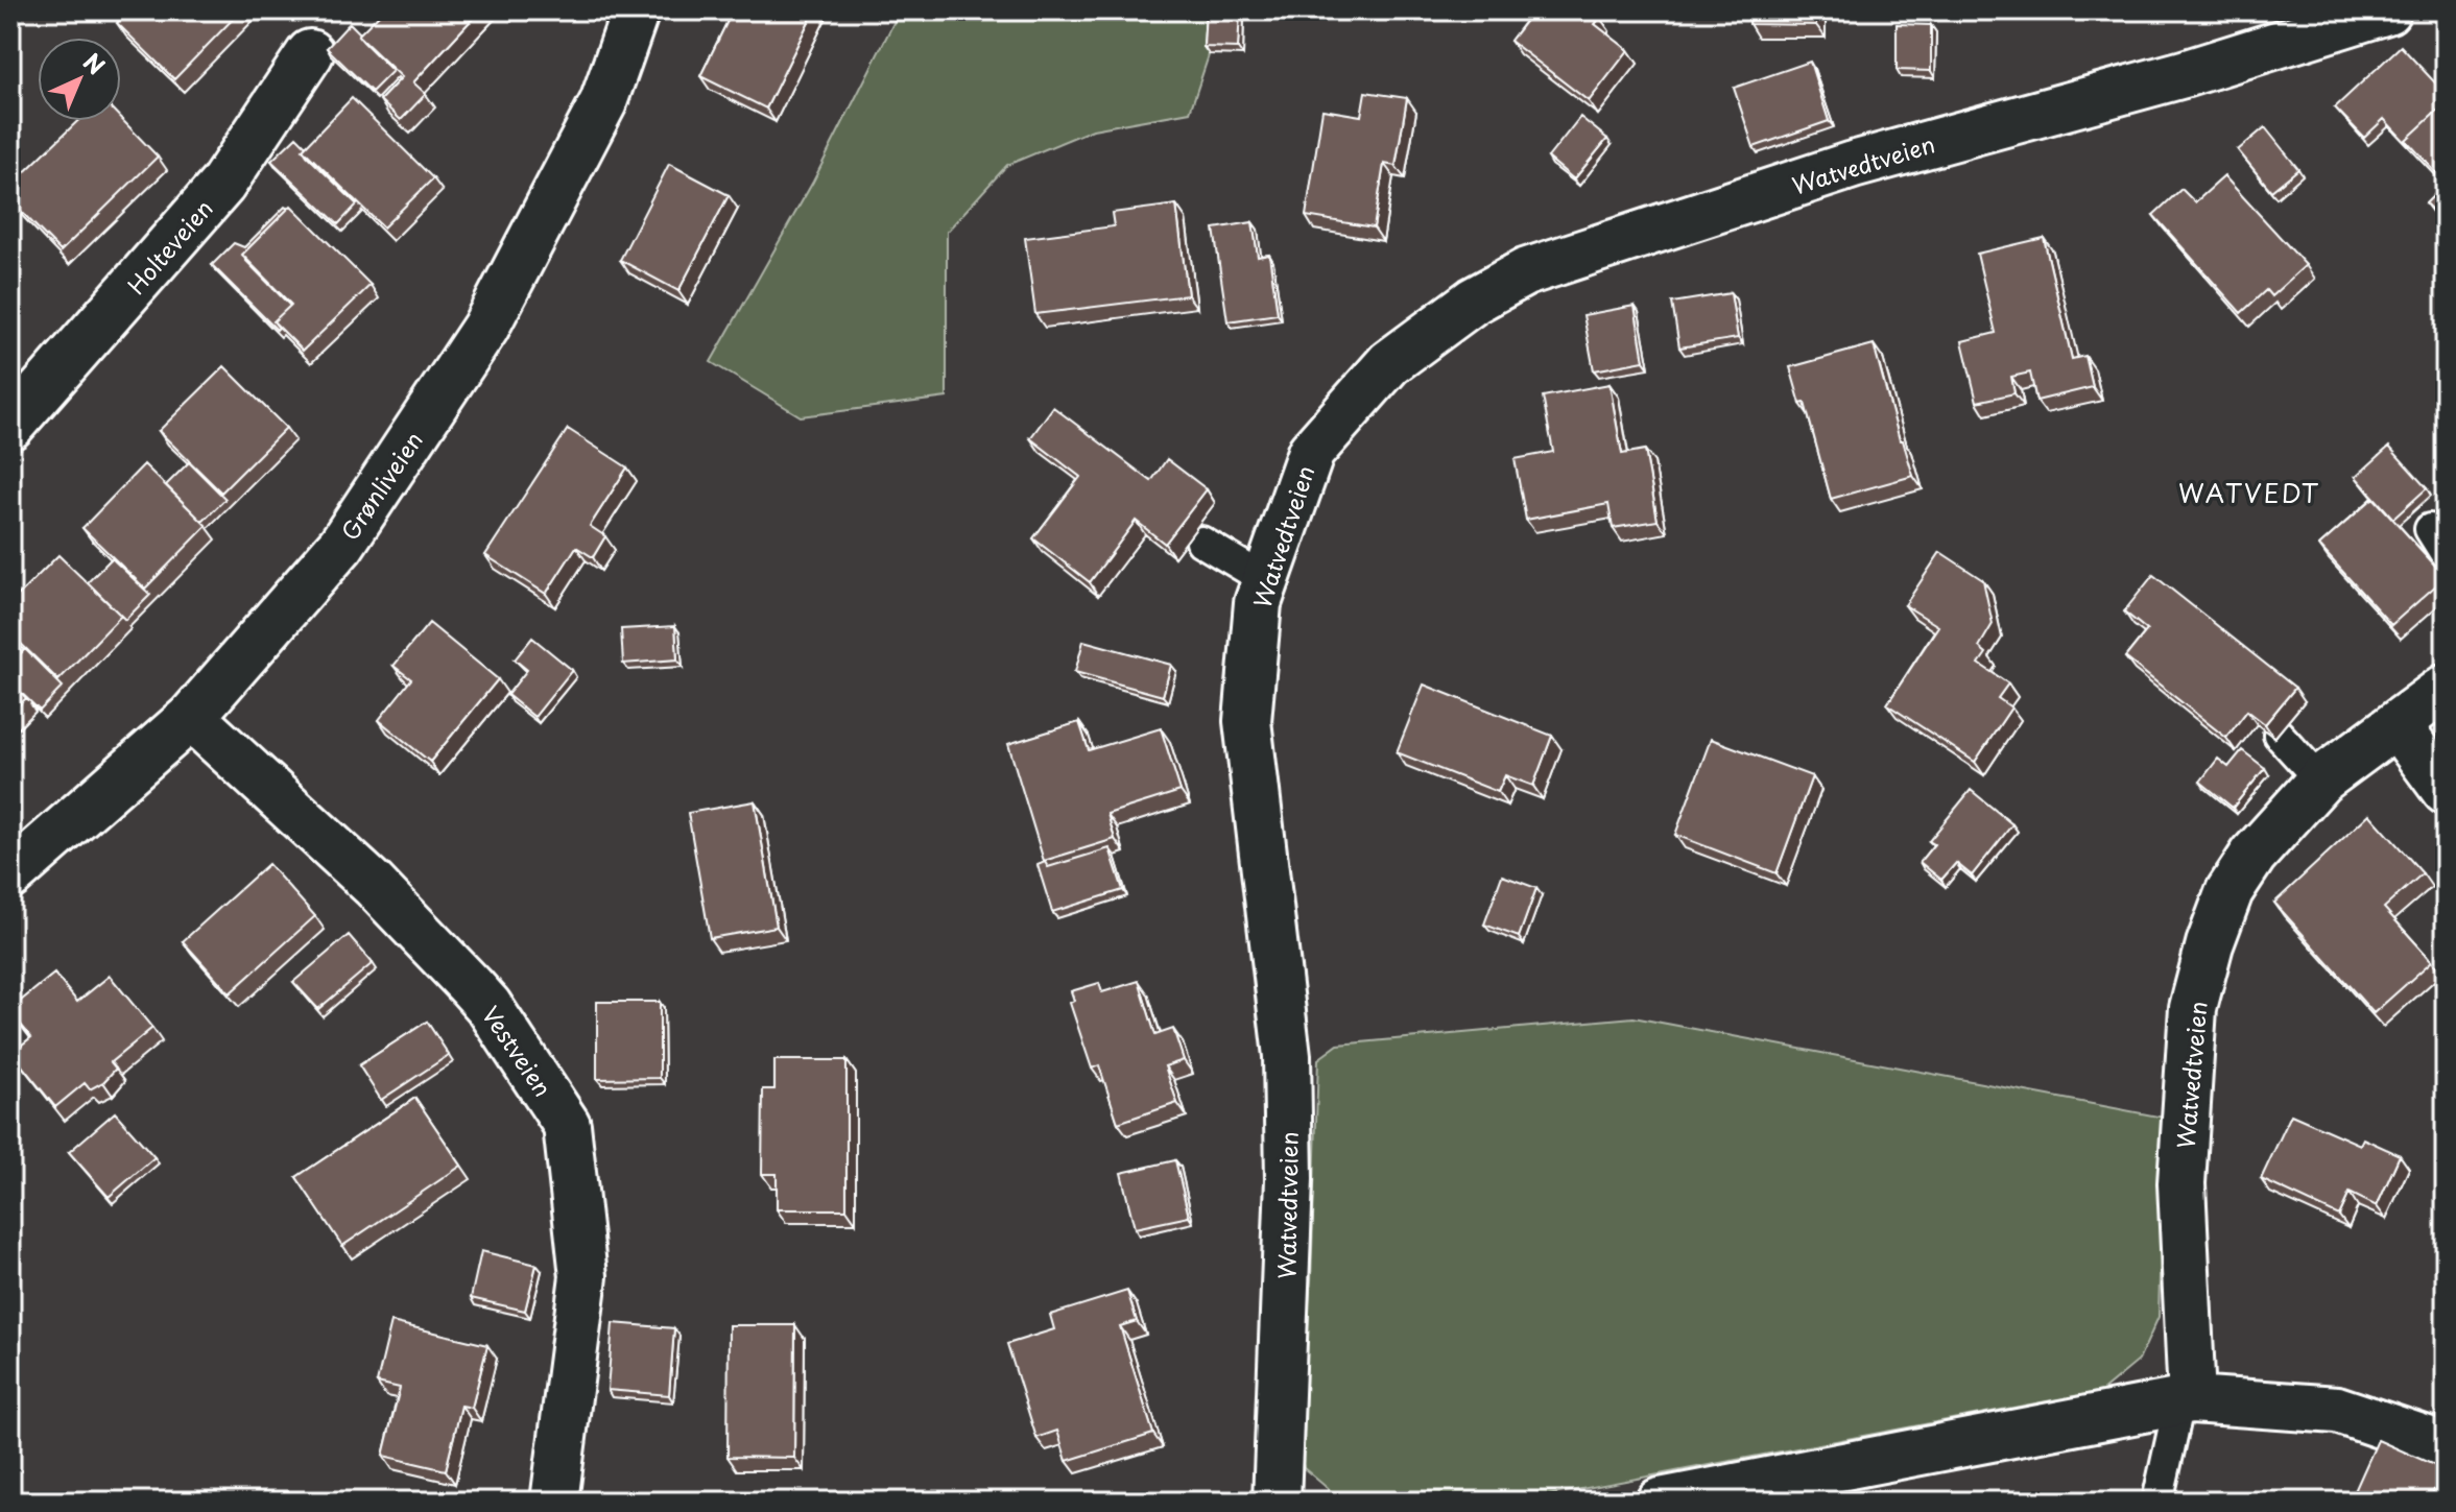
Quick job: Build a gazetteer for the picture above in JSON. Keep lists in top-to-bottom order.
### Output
{
  "streets": {
    "street": [
      "Watvedtveien",
      "Holteveien",
      "Grønliveien",
      "Vestveien"
    ]
  },
  "crossings": [
    ["Grønliveien", "Vestveien"]
  ],
  "districts": ["WATVEDT"],
  "north": "top right"
}
